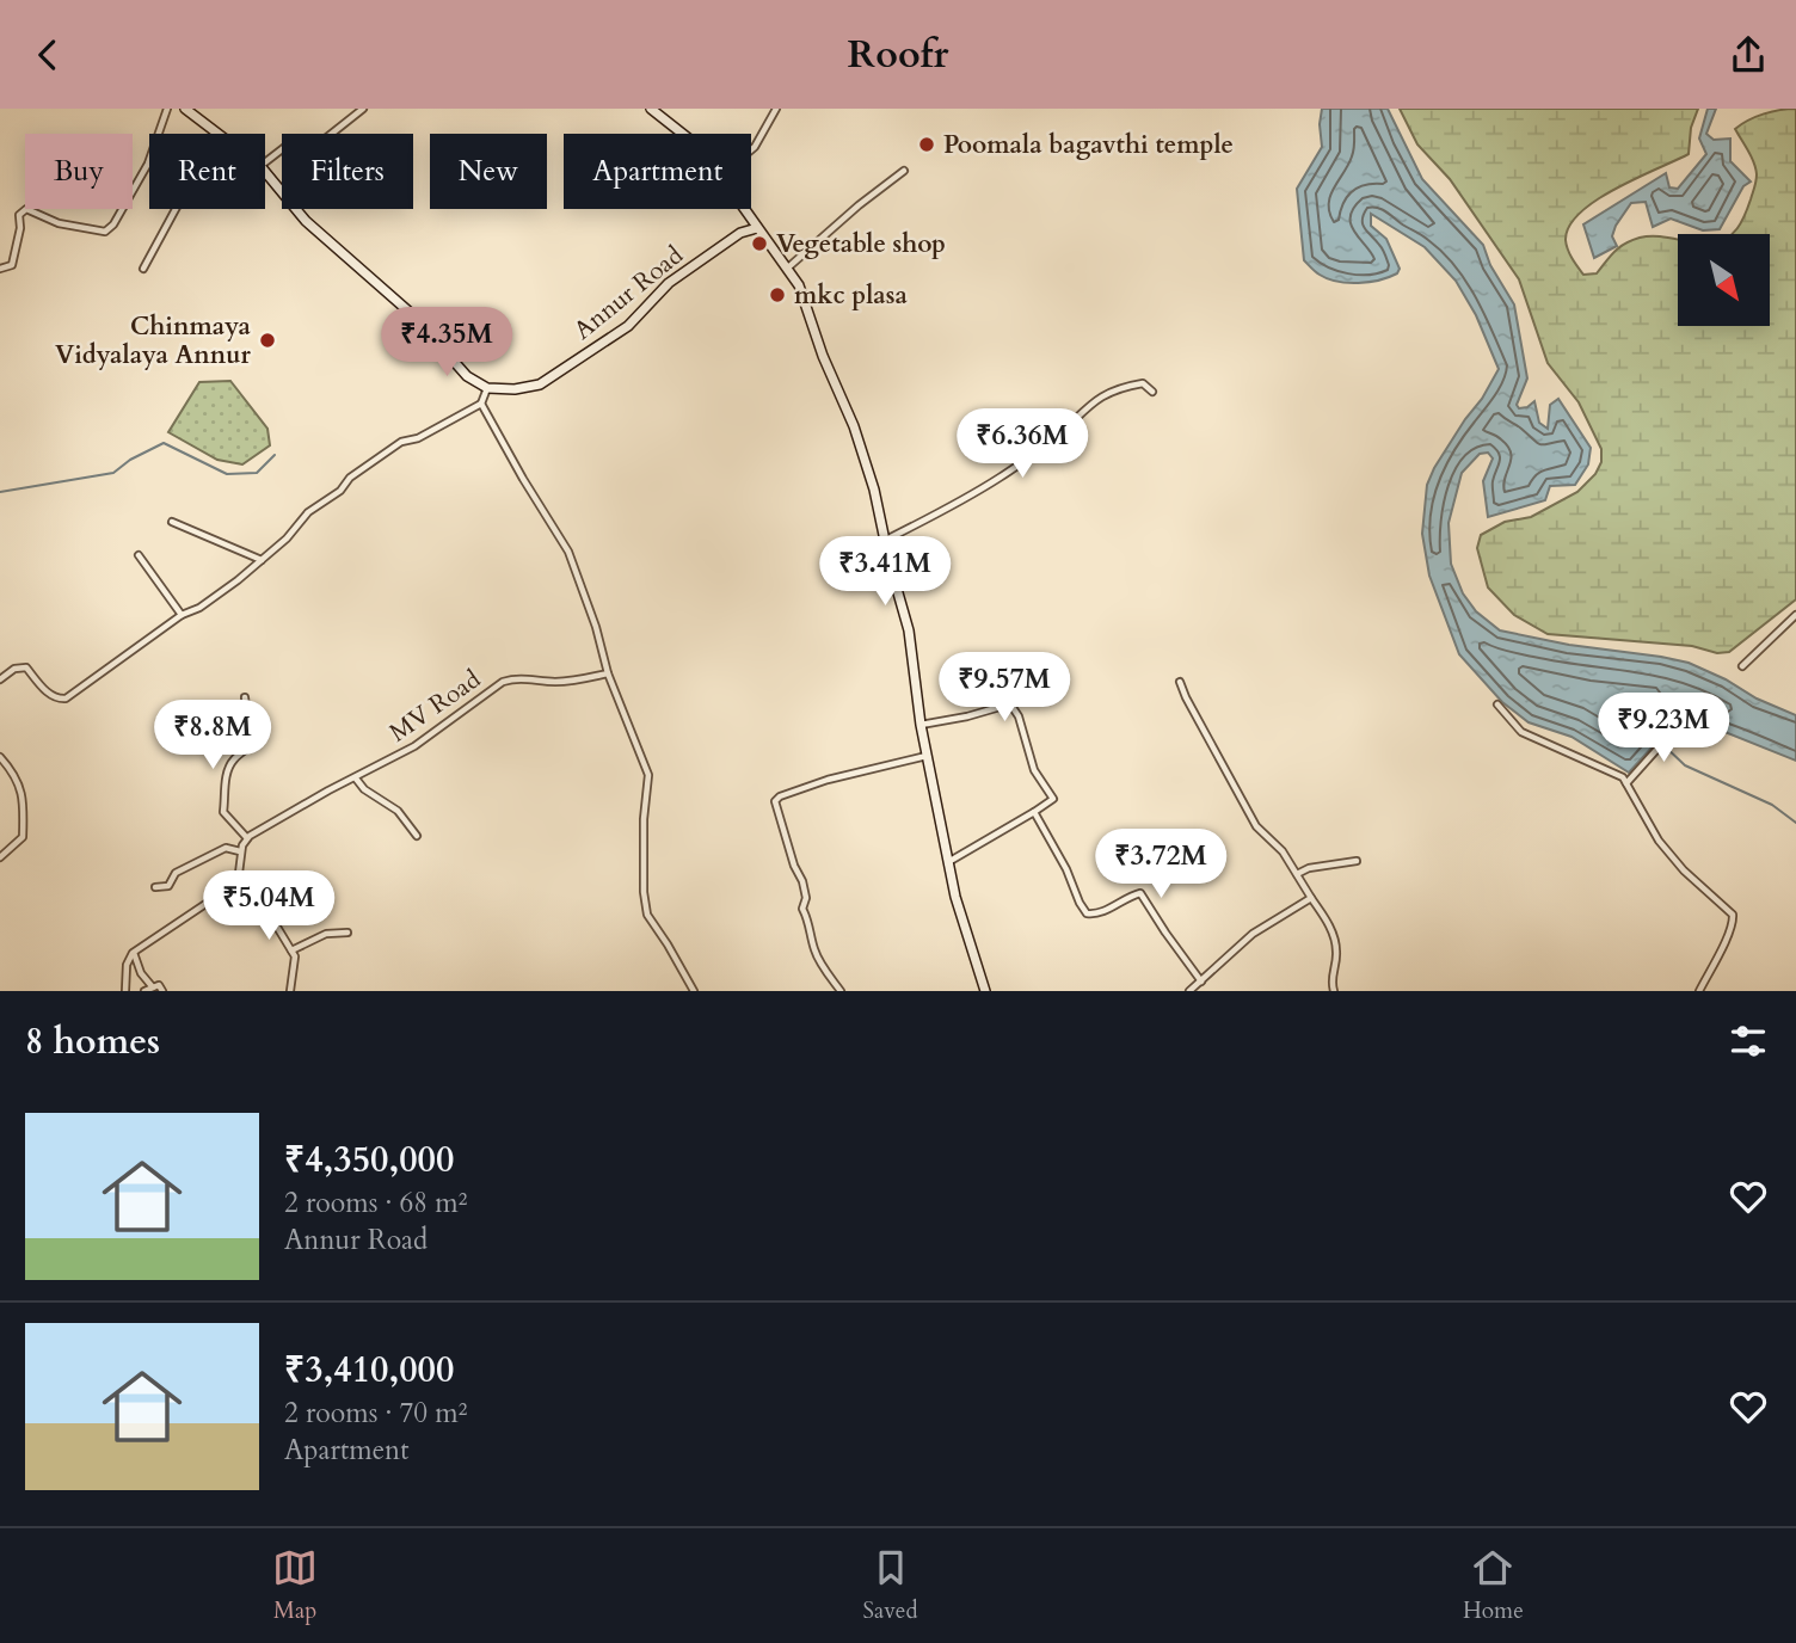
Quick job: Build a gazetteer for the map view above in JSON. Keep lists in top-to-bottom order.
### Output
{
  "streets": {
    "main road": ["Annur Road"],
    "street": ["MV Road"]
  },
  "places": [
    "Poomala bagavthi temple",
    "Vegetable shop",
    "mkc plasa",
    "Chinmaya Vidyalaya Annur"
  ],
  "north": "bottom right",
  "page": {
    "header": "Roofr",
    "chip": [
      "Buy",
      "Rent",
      "Filters",
      "New",
      "Apartment"
    ],
    "price": [
      "₹4.35M",
      "₹6.36M",
      "₹3.41M",
      "₹9.57M",
      "₹9.23M",
      "₹8.8M",
      "₹3.72M",
      "₹5.04M"
    ],
    "heading": "8 homes",
    "list": [
      {
        "name": "₹4,350,000",
        "note": "2 rooms · 68 m² · Annur Road"
      },
      {
        "name": "₹3,410,000",
        "note": "2 rooms · 70 m² · Apartment"
      }
    ],
    "tabs": ["Map", "Saved", "Home"]
  }
}
